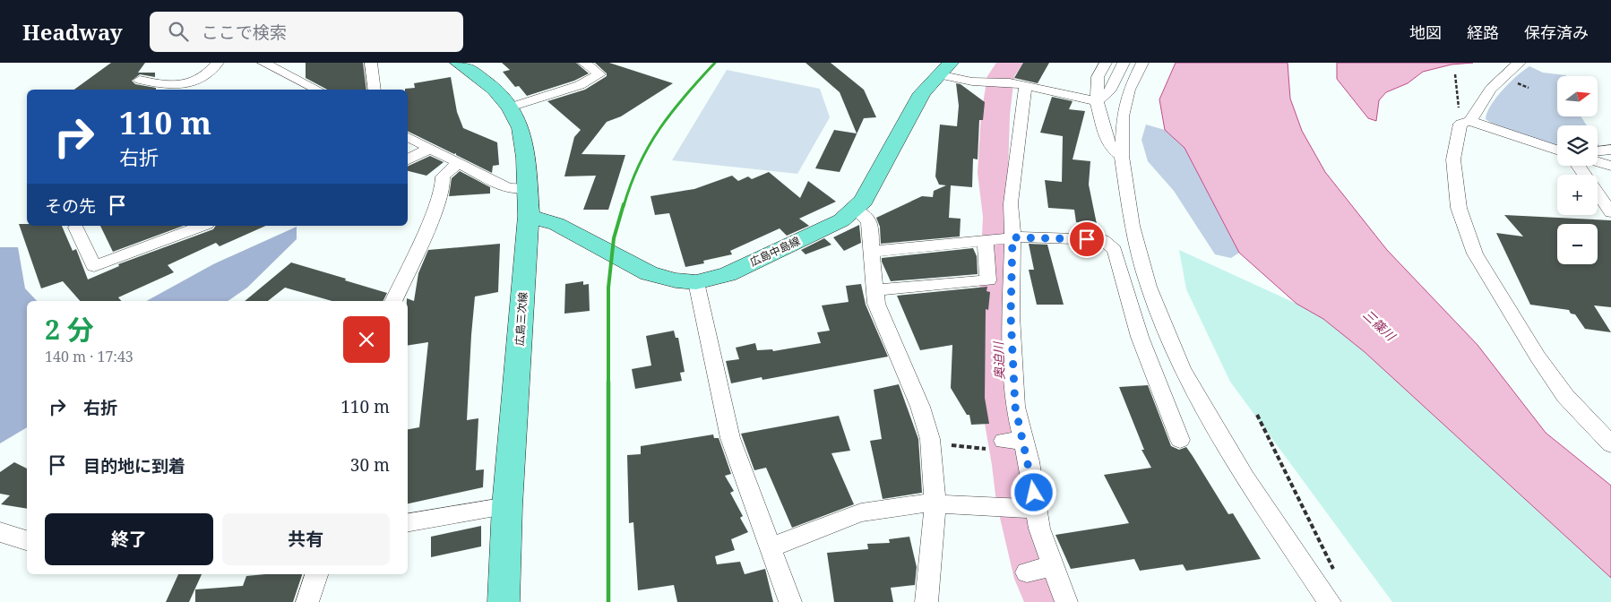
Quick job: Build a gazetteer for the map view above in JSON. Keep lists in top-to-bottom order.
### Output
{
  "streets": {
    "main road": ["広島中島線", "広島三次線"]
  },
  "crossings": [
    ["広島中島線", "広島三次線"]
  ],
  "water": ["三篠川", "奥迫川"],
  "north": "right",
  "page": {
    "header": "Headway",
    "search": "ここで検索",
    "nav": ["地図", "経路", "保存済み"],
    "map_buttons": ["+", "−"],
    "turn": ["110 m", "右折"],
    "then": "その先",
    "heading": ["2 分", "140 m · 17:43"],
    "list": [
      {
        "name": "右折",
        "value": "110 m"
      },
      {
        "name": "目的地に到着",
        "value": "30 m"
      }
    ],
    "buttons": ["終了", "共有"]
  }
}
